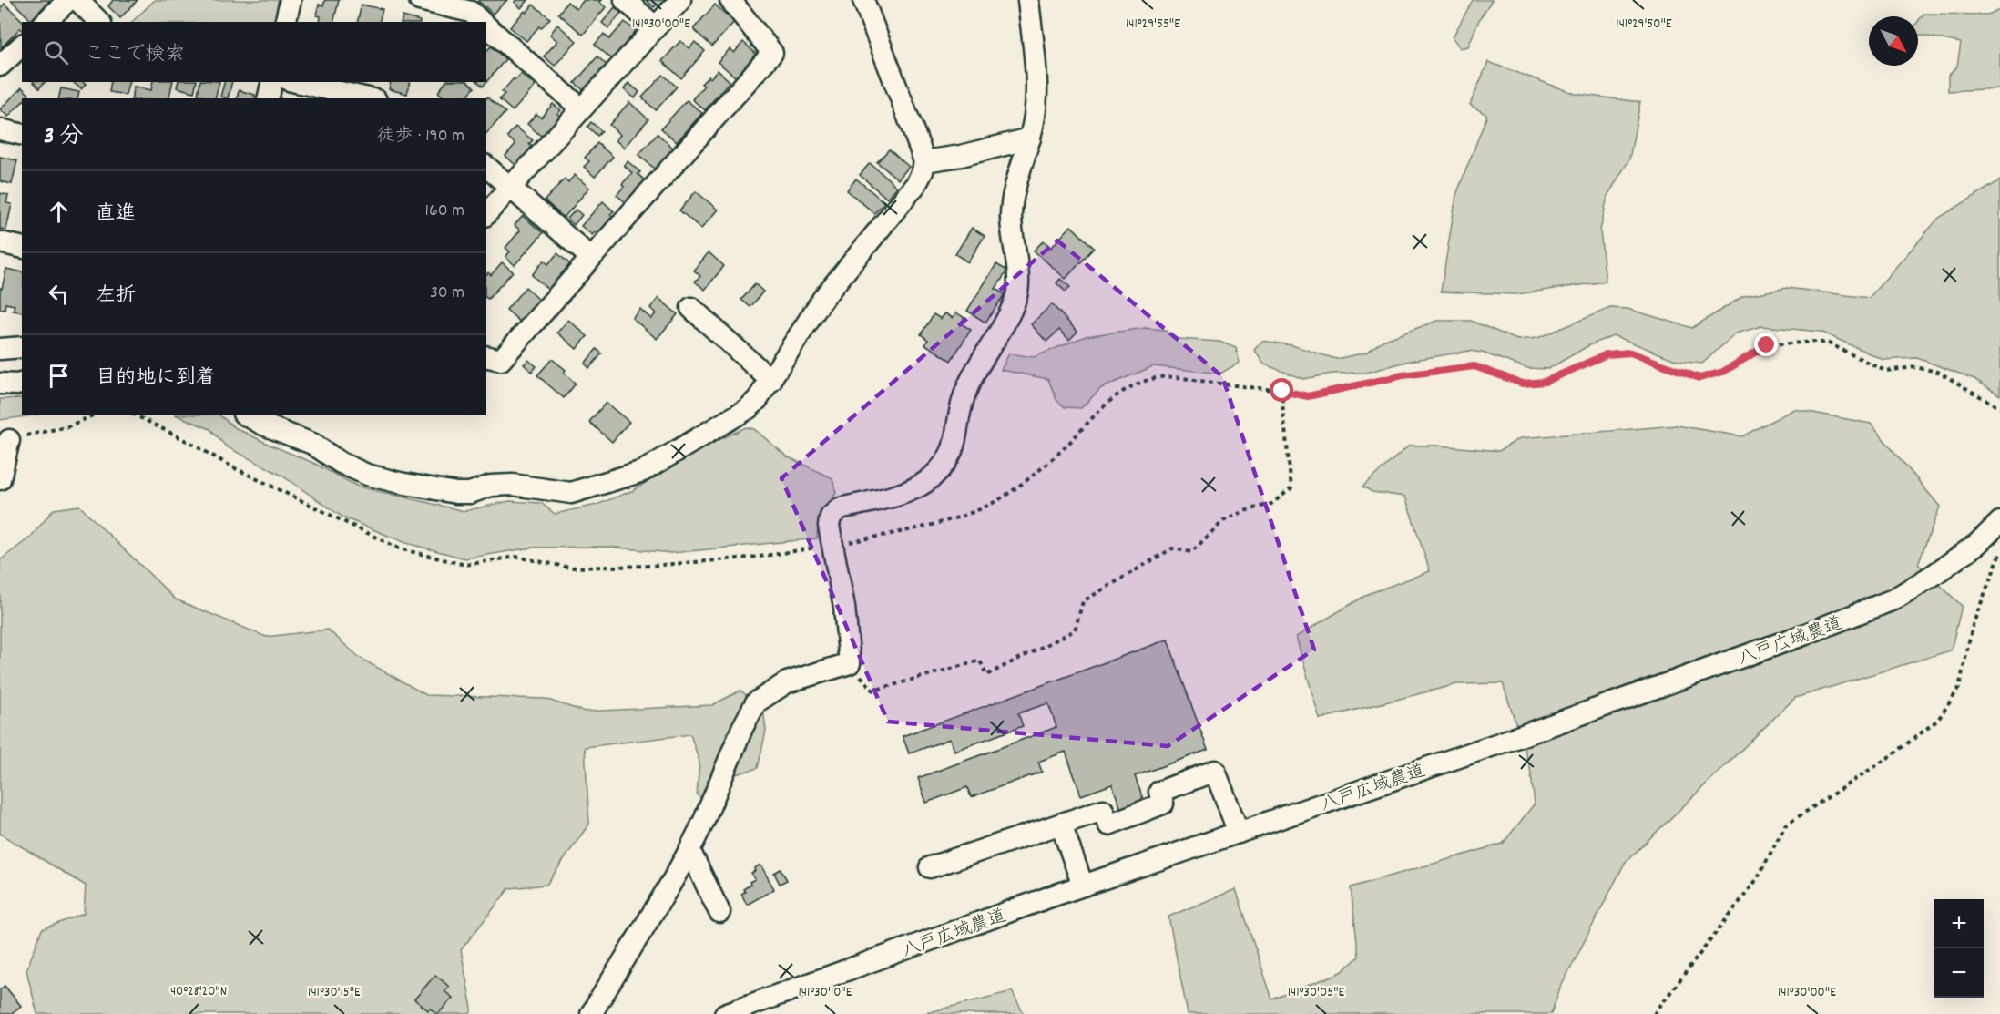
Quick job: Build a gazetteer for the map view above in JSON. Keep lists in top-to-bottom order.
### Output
{
  "streets": {
    "street": ["八戸広域農道"]
  },
  "north": "bottom right",
  "page": {
    "search": "ここで検索",
    "heading": ["3 分", "徒歩 · 190 m"],
    "list": [
      ["直進", "160 m"],
      ["左折", "30 m"],
      "目的地に到着"
    ],
    "map_buttons": ["+", "−"]
  },
  "coordinates": [
    "141°30'00\"E",
    "141°29'55\"E",
    "141°29'50\"E",
    "40°28'20\"N",
    "141°30'15\"E",
    "141°30'10\"E",
    "141°30'05\"E"
  ]
}
